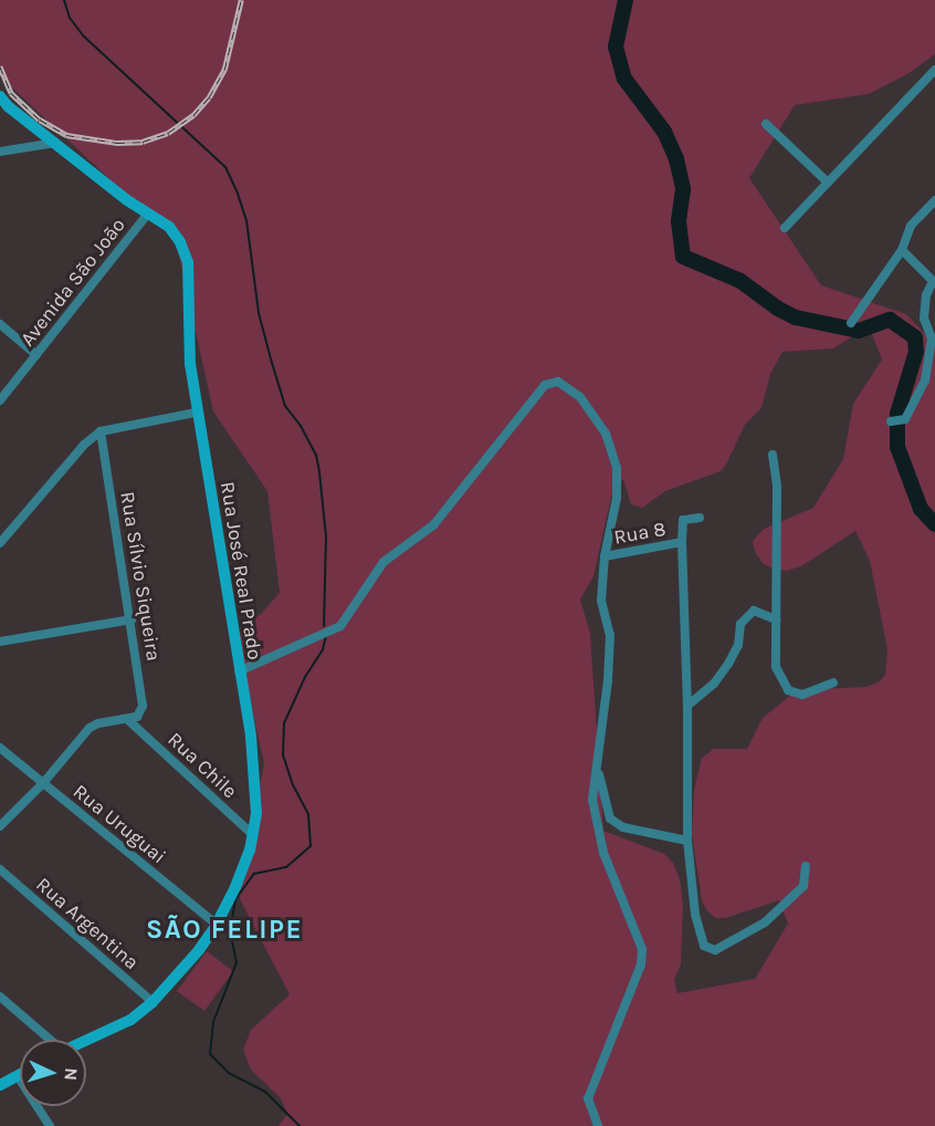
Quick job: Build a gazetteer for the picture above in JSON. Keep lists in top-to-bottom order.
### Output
{
  "streets": {
    "street": [
      "Avenida São João",
      "Rua 8",
      "Rua José Real Prado",
      "Rua Sílvio Siqueira",
      "Rua Chile",
      "Rua Uruguai",
      "Rua Argentina"
    ]
  },
  "crossings": [
    ["Avenida São João", "Rua José Real Prado"],
    ["Rua José Real Prado", "Rua Chile"],
    ["Rua José Real Prado", "Rua Uruguai"],
    ["Rua José Real Prado", "Rua Argentina"],
    ["Rua Sílvio Siqueira", "Rua Chile"]
  ],
  "districts": ["SÃO FELIPE"],
  "north": "right"
}
